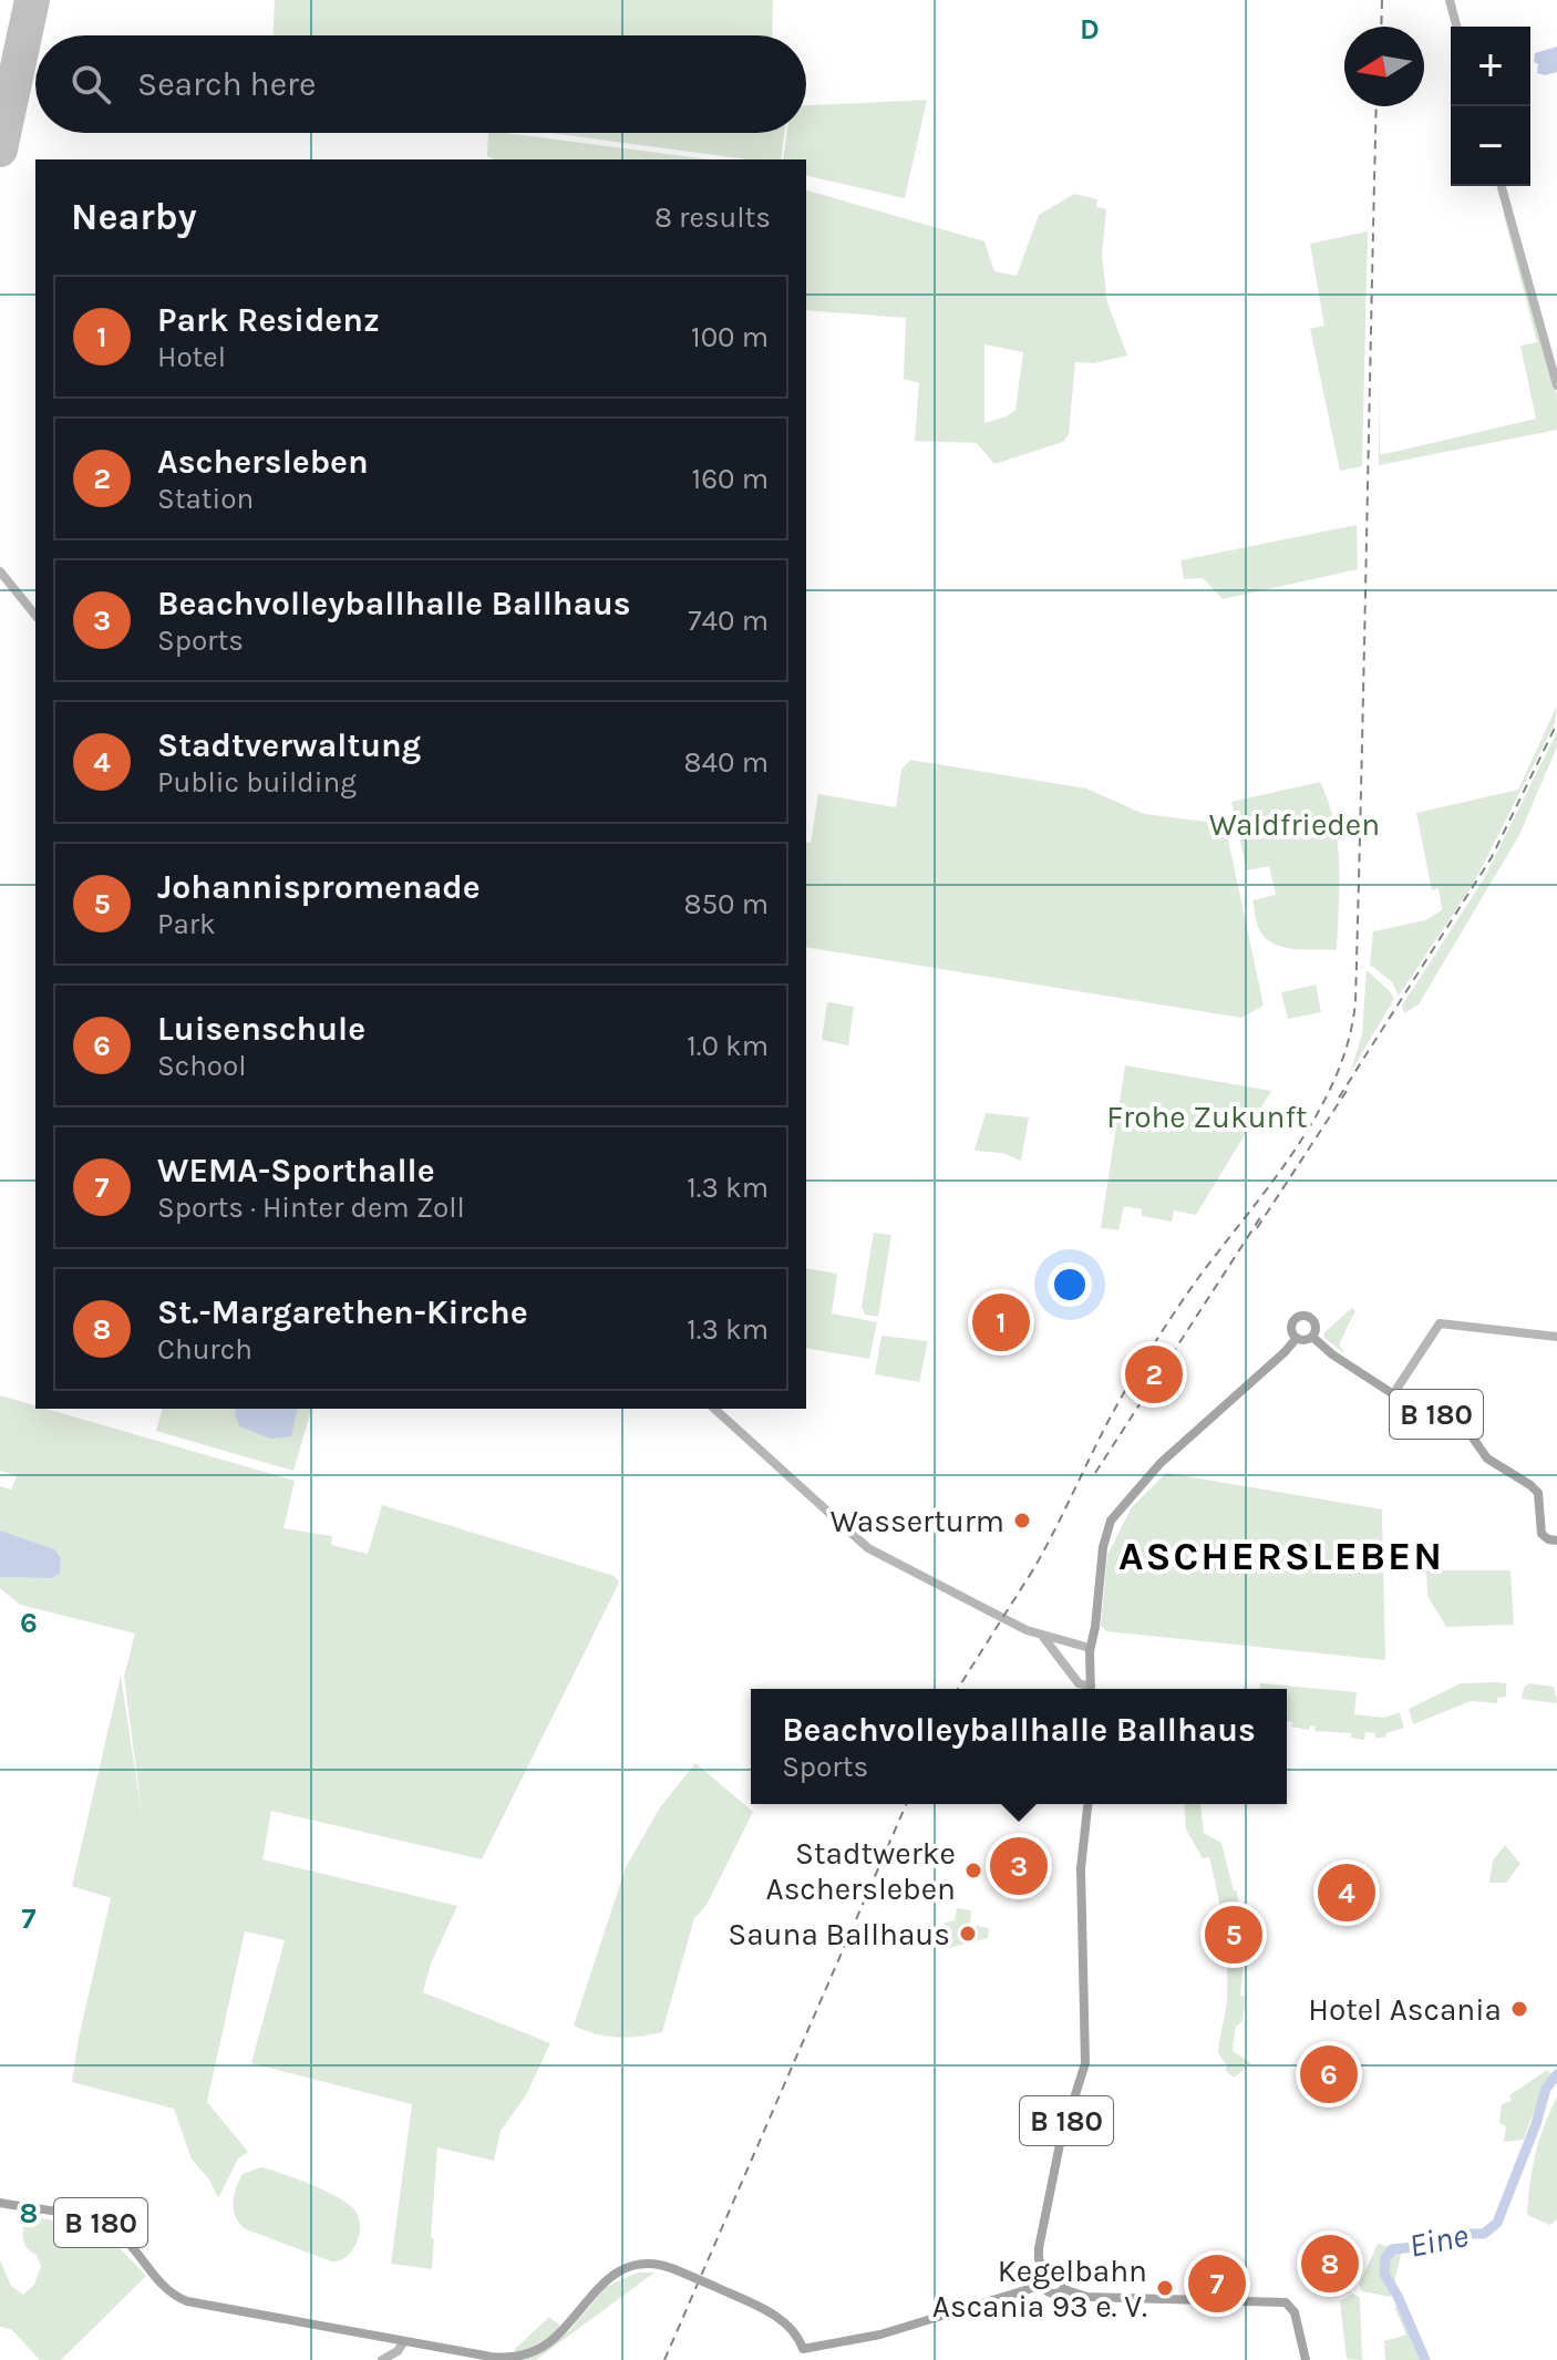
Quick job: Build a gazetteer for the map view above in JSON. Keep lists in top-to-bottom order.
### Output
{
  "streets": {
    "main road": ["B 180"]
  },
  "districts": ["ASCHERSLEBEN"],
  "water": ["Eine"],
  "parks": ["Waldfrieden", "Frohe Zukunft"],
  "places": [
    "Wasserturm",
    "Stadtwerke Aschersleben",
    "Sauna Ballhaus",
    "Hotel Ascania",
    "Kegelbahn Ascania 93 e. V."
  ],
  "north": "left",
  "page": {
    "map_buttons": ["+", "−"],
    "search": "Search here",
    "heading": ["Nearby", "8 results"],
    "list": [
      {
        "mark": "1",
        "name": "Park Residenz",
        "note": "Hotel",
        "value": "100 m"
      },
      {
        "mark": "2",
        "name": "Aschersleben",
        "note": "Station",
        "value": "160 m"
      },
      {
        "mark": "3",
        "name": "Beachvolleyballhalle Ballhaus",
        "note": "Sports",
        "value": "740 m"
      },
      {
        "mark": "4",
        "name": "Stadtverwaltung",
        "note": "Public building",
        "value": "840 m"
      },
      {
        "mark": "5",
        "name": "Johannispromenade",
        "note": "Park",
        "value": "850 m"
      },
      {
        "mark": "6",
        "name": "Luisenschule",
        "note": "School",
        "value": "1.0 km"
      },
      {
        "mark": "7",
        "name": "WEMA-Sporthalle",
        "note": "Sports · Hinter dem Zoll",
        "value": "1.3 km"
      },
      {
        "mark": "8",
        "name": "St.-Margarethen-Kirche",
        "note": "Church",
        "value": "1.3 km"
      }
    ],
    "pins": [
      "1",
      "2",
      "3",
      "4",
      "5",
      "6",
      "8",
      "7"
    ],
    "popup": ["Beachvolleyballhalle Ballhaus", "Sports"]
  },
  "grid": {
    "columns": ["D"],
    "rows": ["6", "7", "8"]
  }
}
